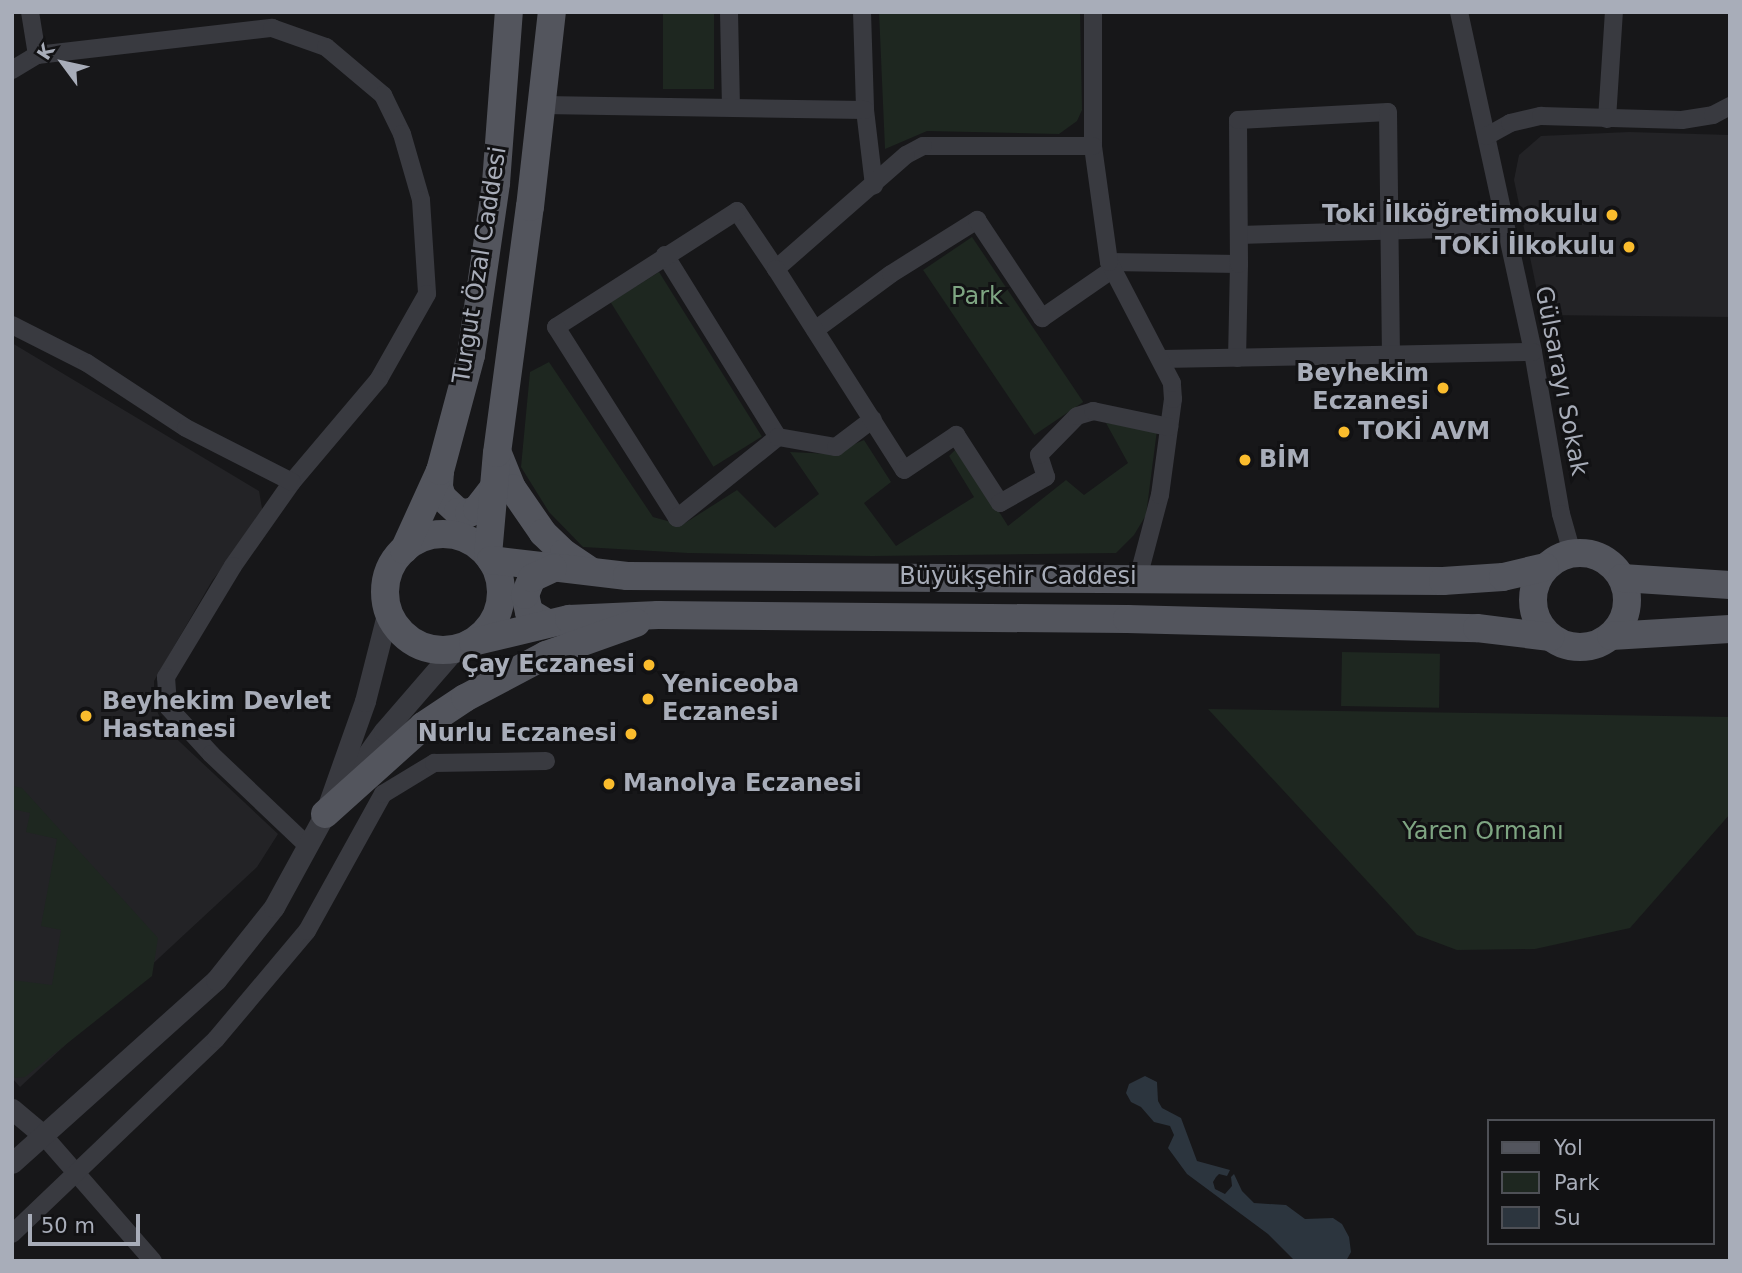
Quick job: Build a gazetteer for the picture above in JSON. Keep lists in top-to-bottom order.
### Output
{
  "streets": {
    "main road": ["Turgut Özal Caddesi", "Büyükşehir Caddesi"],
    "street": ["Gülsarayı Sokak"]
  },
  "crossings": [
    ["Turgut Özal Caddesi", "Büyükşehir Caddesi"],
    ["Gülsarayı Sokak", "Büyükşehir Caddesi"]
  ],
  "parks": ["Park", "Yaren Ormanı"],
  "places": [
    "Toki İlköğretimokulu",
    "TOKİ İlkokulu",
    "Beyhekim Eczanesi",
    "TOKİ AVM",
    "BİM",
    "Çay Eczanesi",
    "Yeniceoba Eczanesi",
    "Beyhekim Devlet Hastanesi",
    "Nurlu Eczanesi",
    "Manolya Eczanesi"
  ],
  "legend": ["Yol", "Park", "Su"],
  "scale_bar": "50 m",
  "north": "top left"
}
